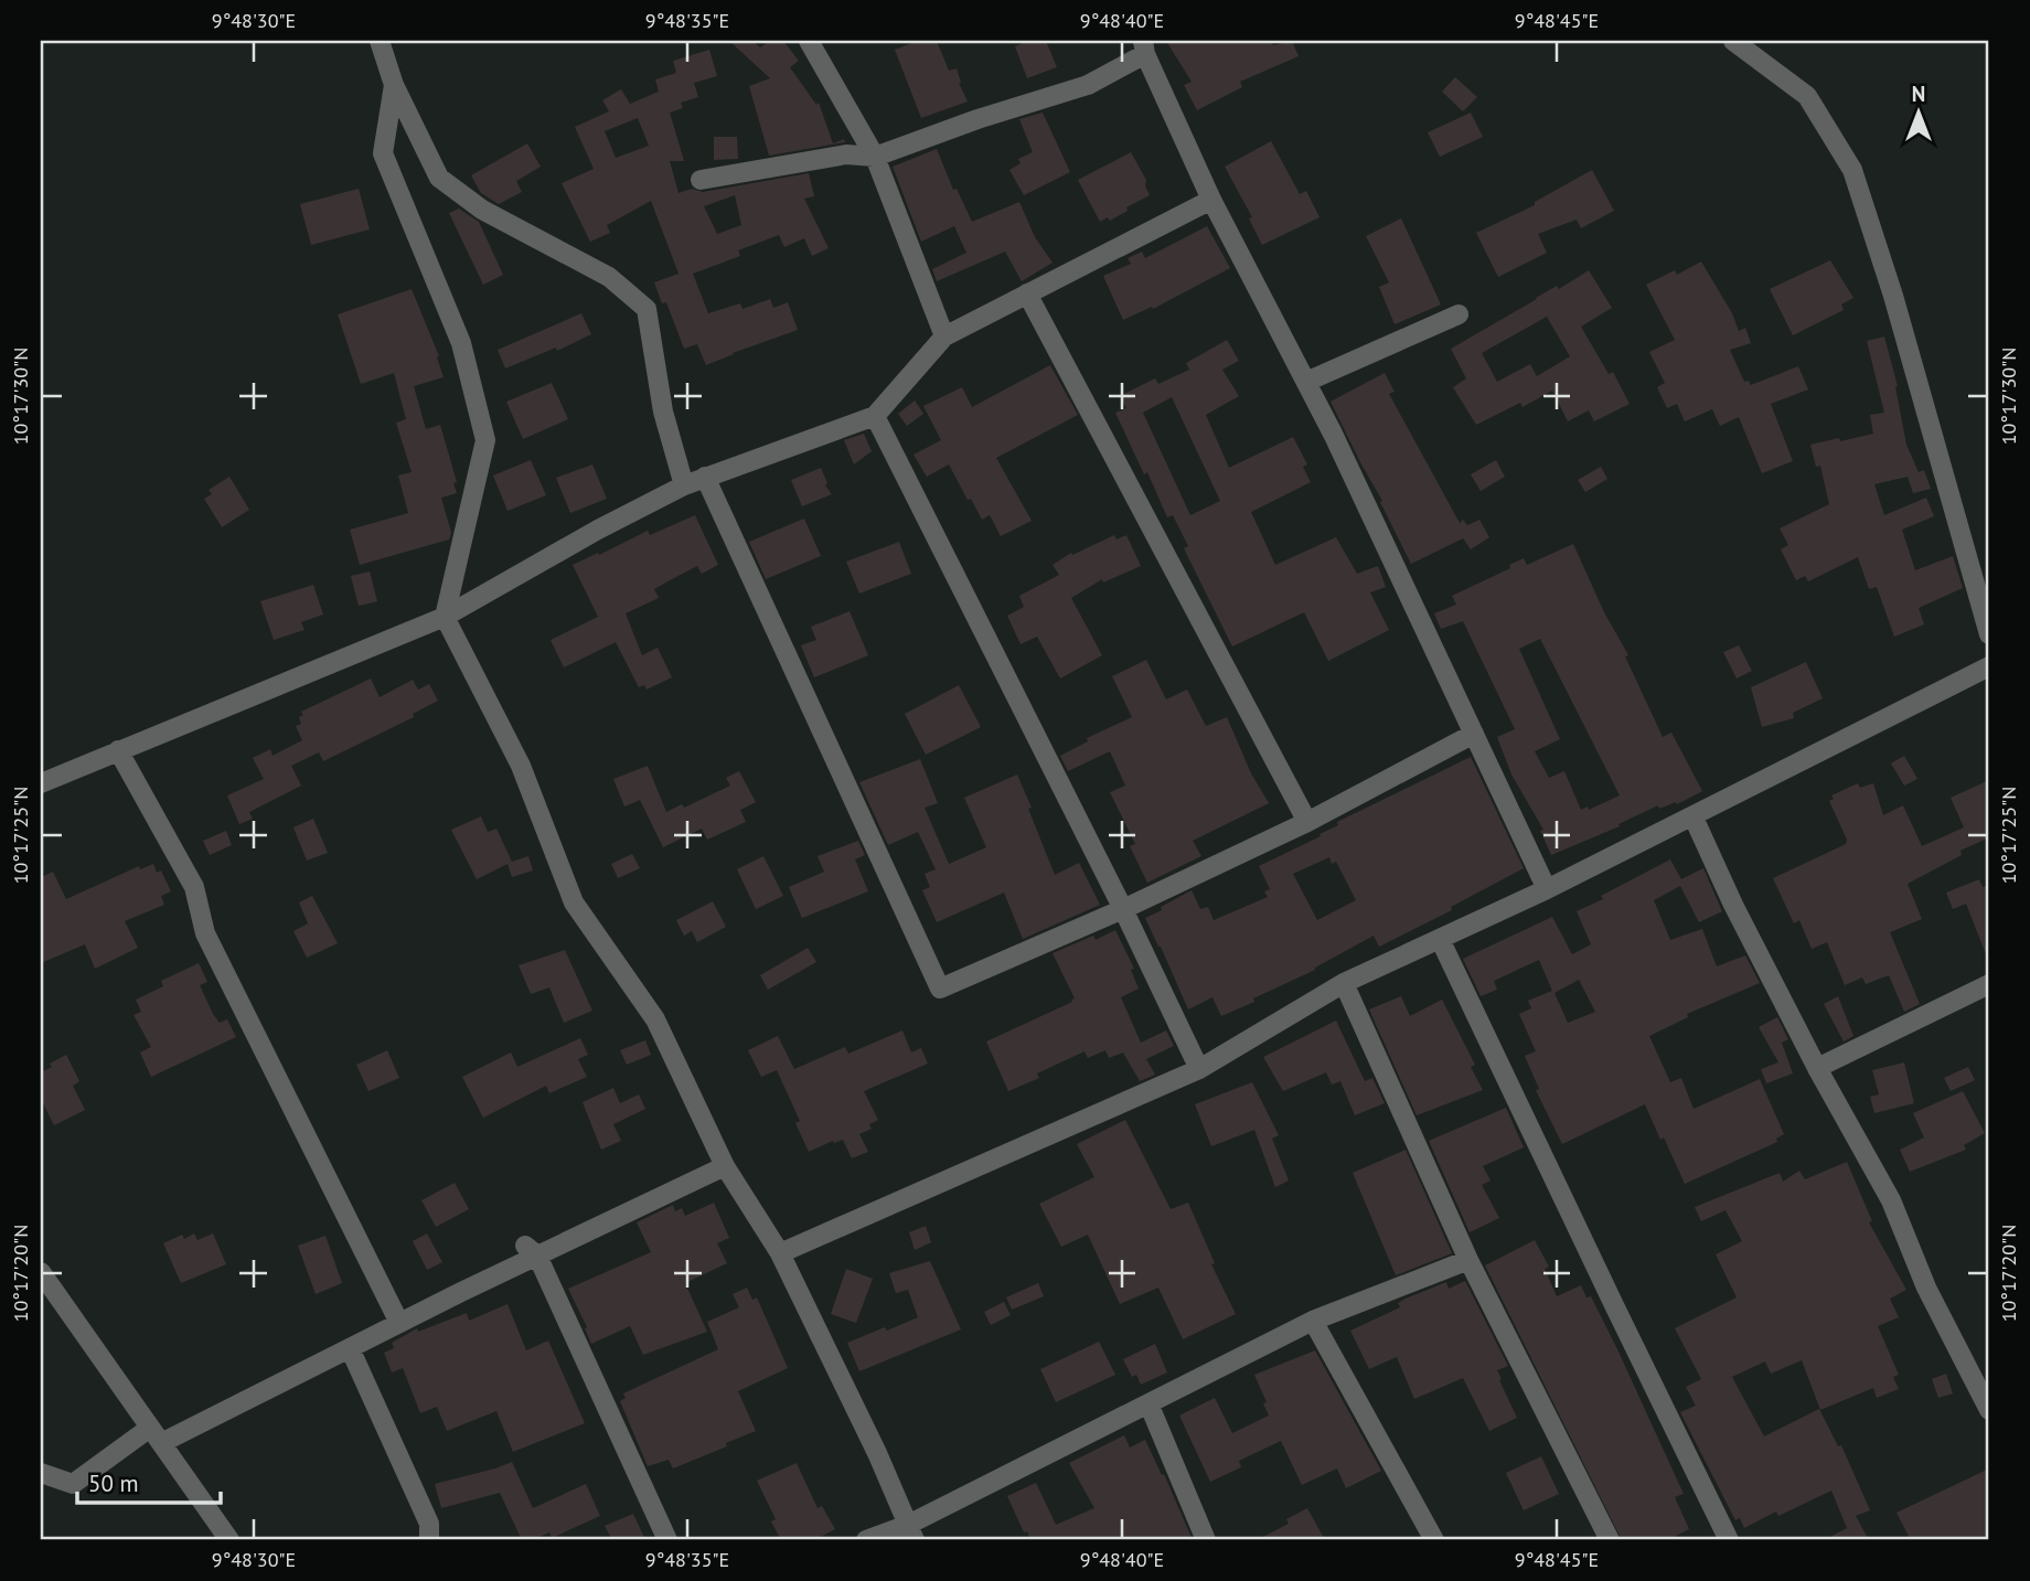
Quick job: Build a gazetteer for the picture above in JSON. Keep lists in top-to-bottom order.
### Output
{
  "scale_bar": "50 m",
  "north": "top",
  "coordinates": [
    "9°48'30\"E",
    "9°48'35\"E",
    "9°48'40\"E",
    "9°48'45\"E",
    "10°17'30\"N",
    "10°17'25\"N",
    "10°17'20\"N"
  ]
}
